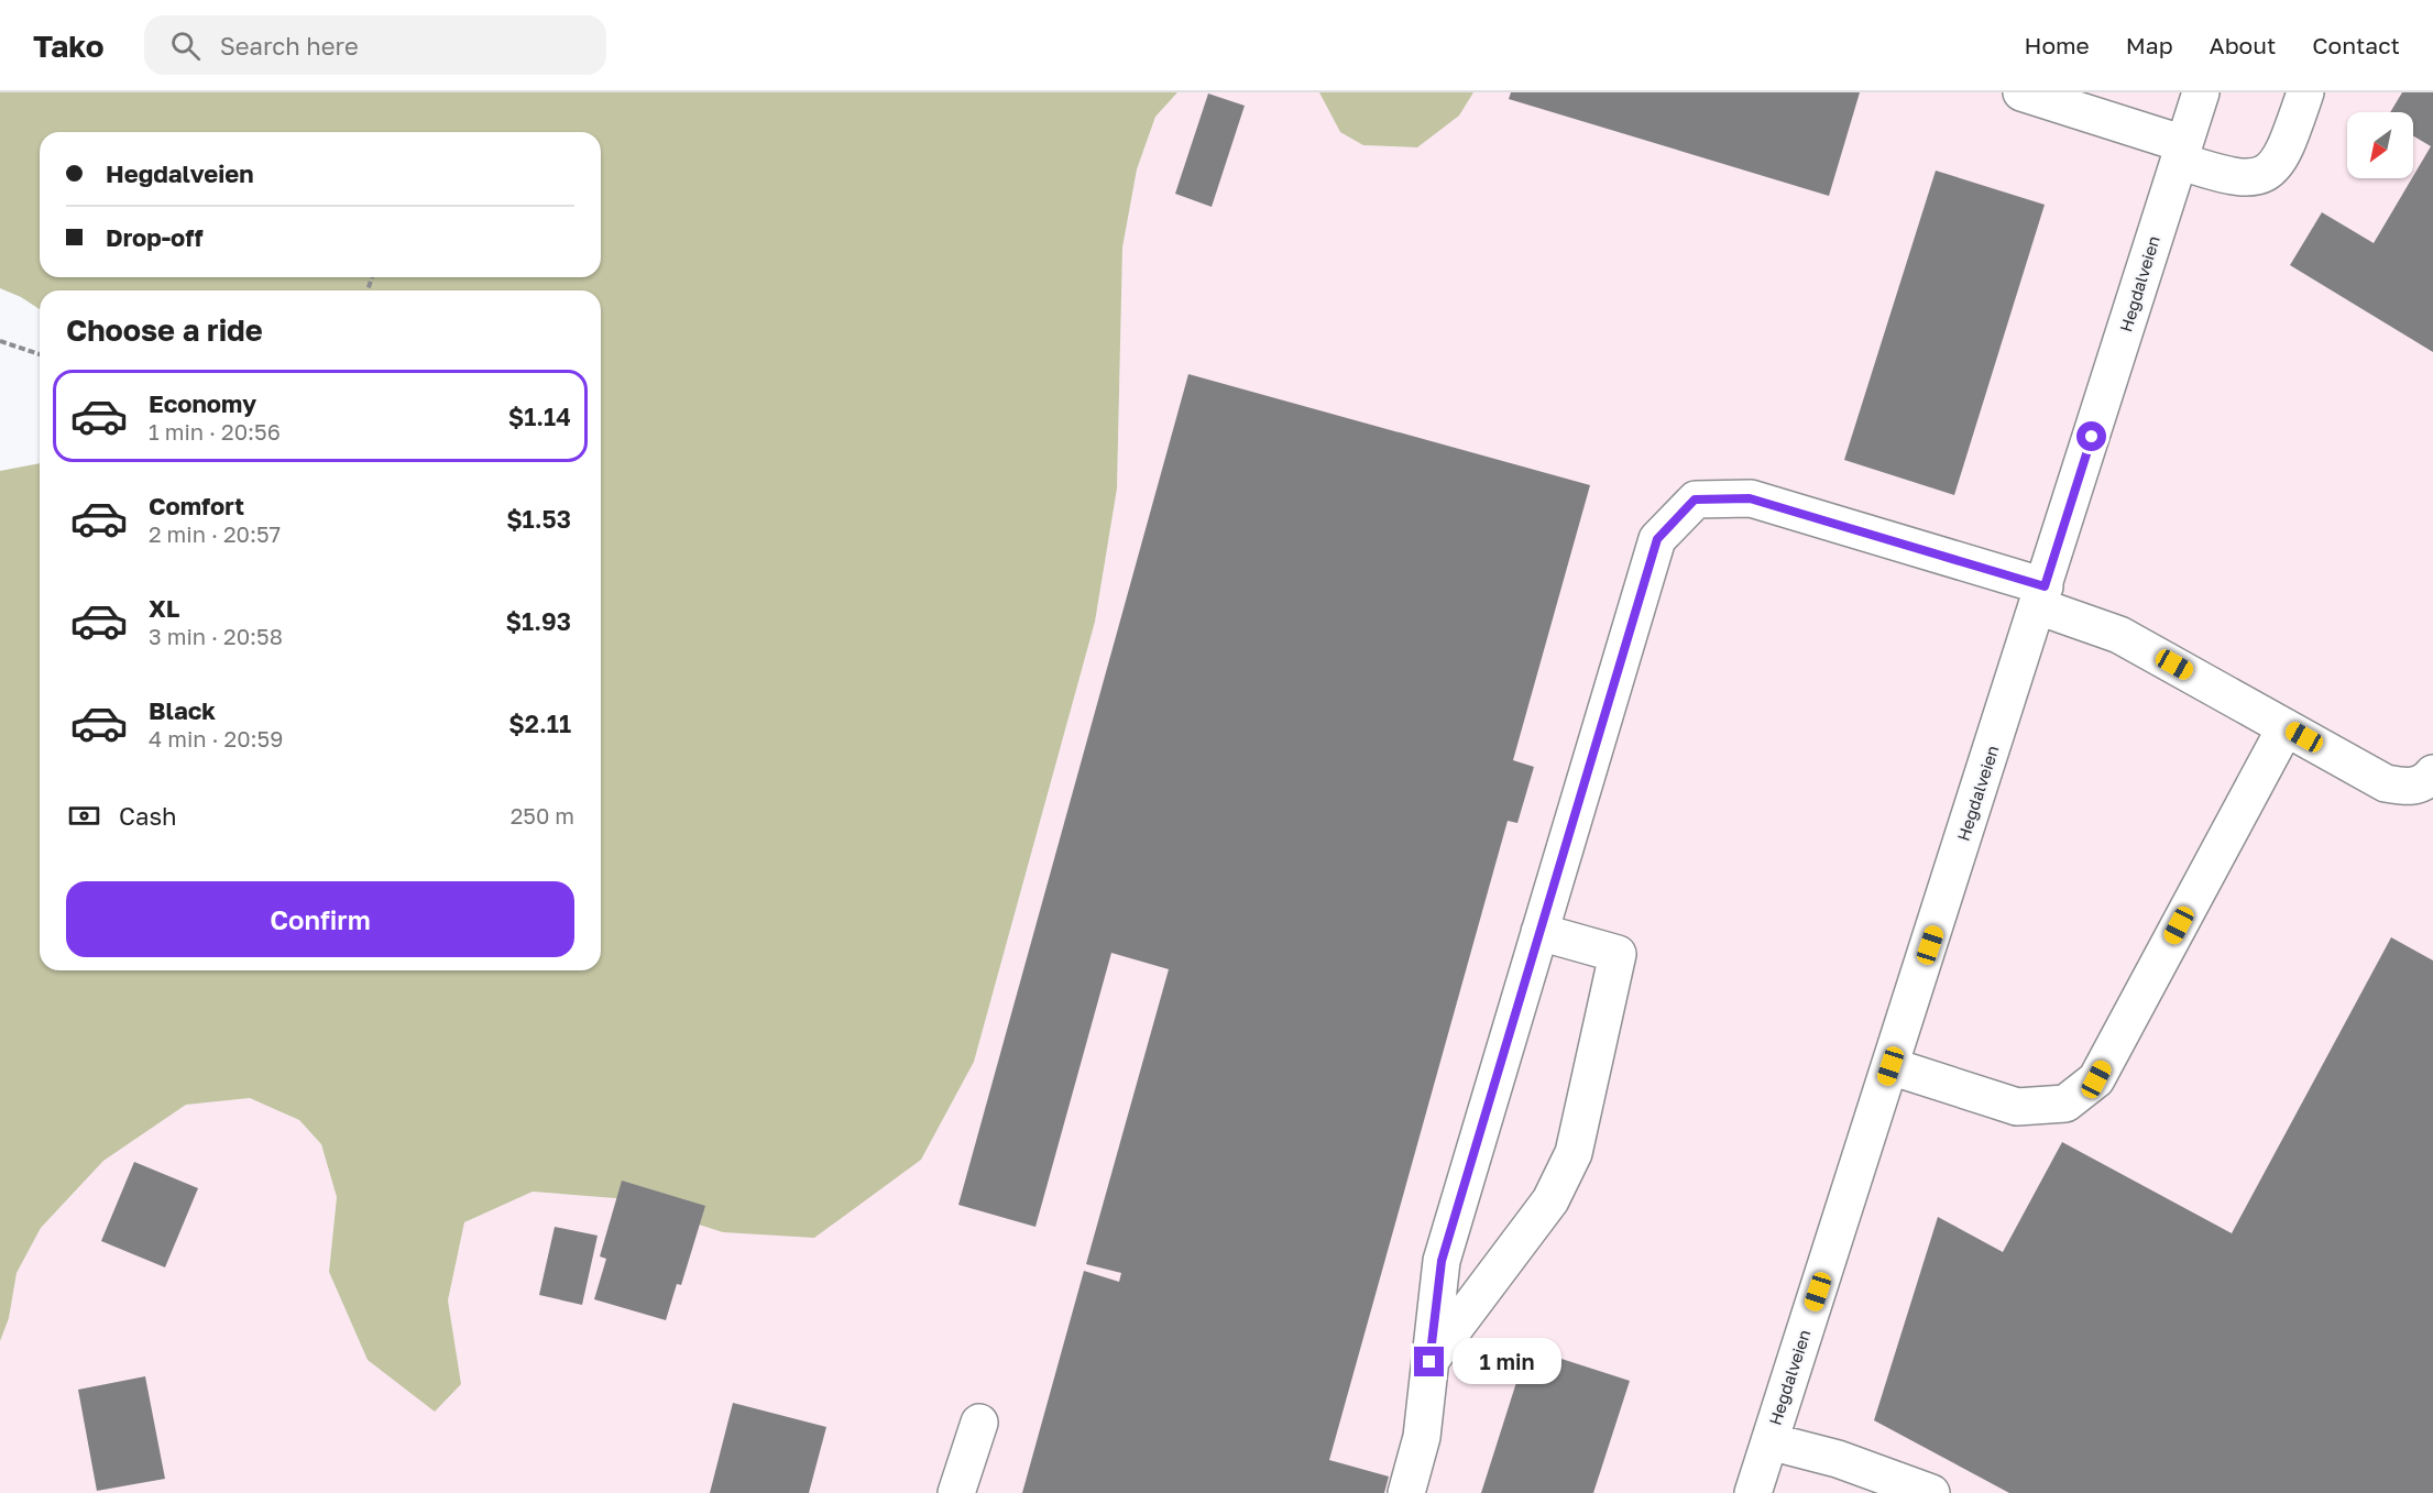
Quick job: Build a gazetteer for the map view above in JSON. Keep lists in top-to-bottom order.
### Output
{
  "streets": {
    "street": ["Hegdalveien"]
  },
  "north": "bottom left",
  "page": {
    "header": "Tako",
    "search": "Search here",
    "nav": [
      "Home",
      "Map",
      "About",
      "Contact"
    ],
    "banner": ["Hegdalveien", "Drop-off"],
    "heading": "Choose a ride",
    "list": [
      {
        "name": "Economy",
        "note": "1 min · 20:56",
        "value": "$1.14"
      },
      {
        "name": "Comfort",
        "note": "2 min · 20:57",
        "value": "$1.53"
      },
      {
        "name": "XL",
        "note": "3 min · 20:58",
        "value": "$1.93"
      },
      {
        "name": "Black",
        "note": "4 min · 20:59",
        "value": "$2.11"
      }
    ],
    "pay": ["Cash", "250 m"],
    "buttons": "Confirm",
    "bubble": "1 min"
  }
}
